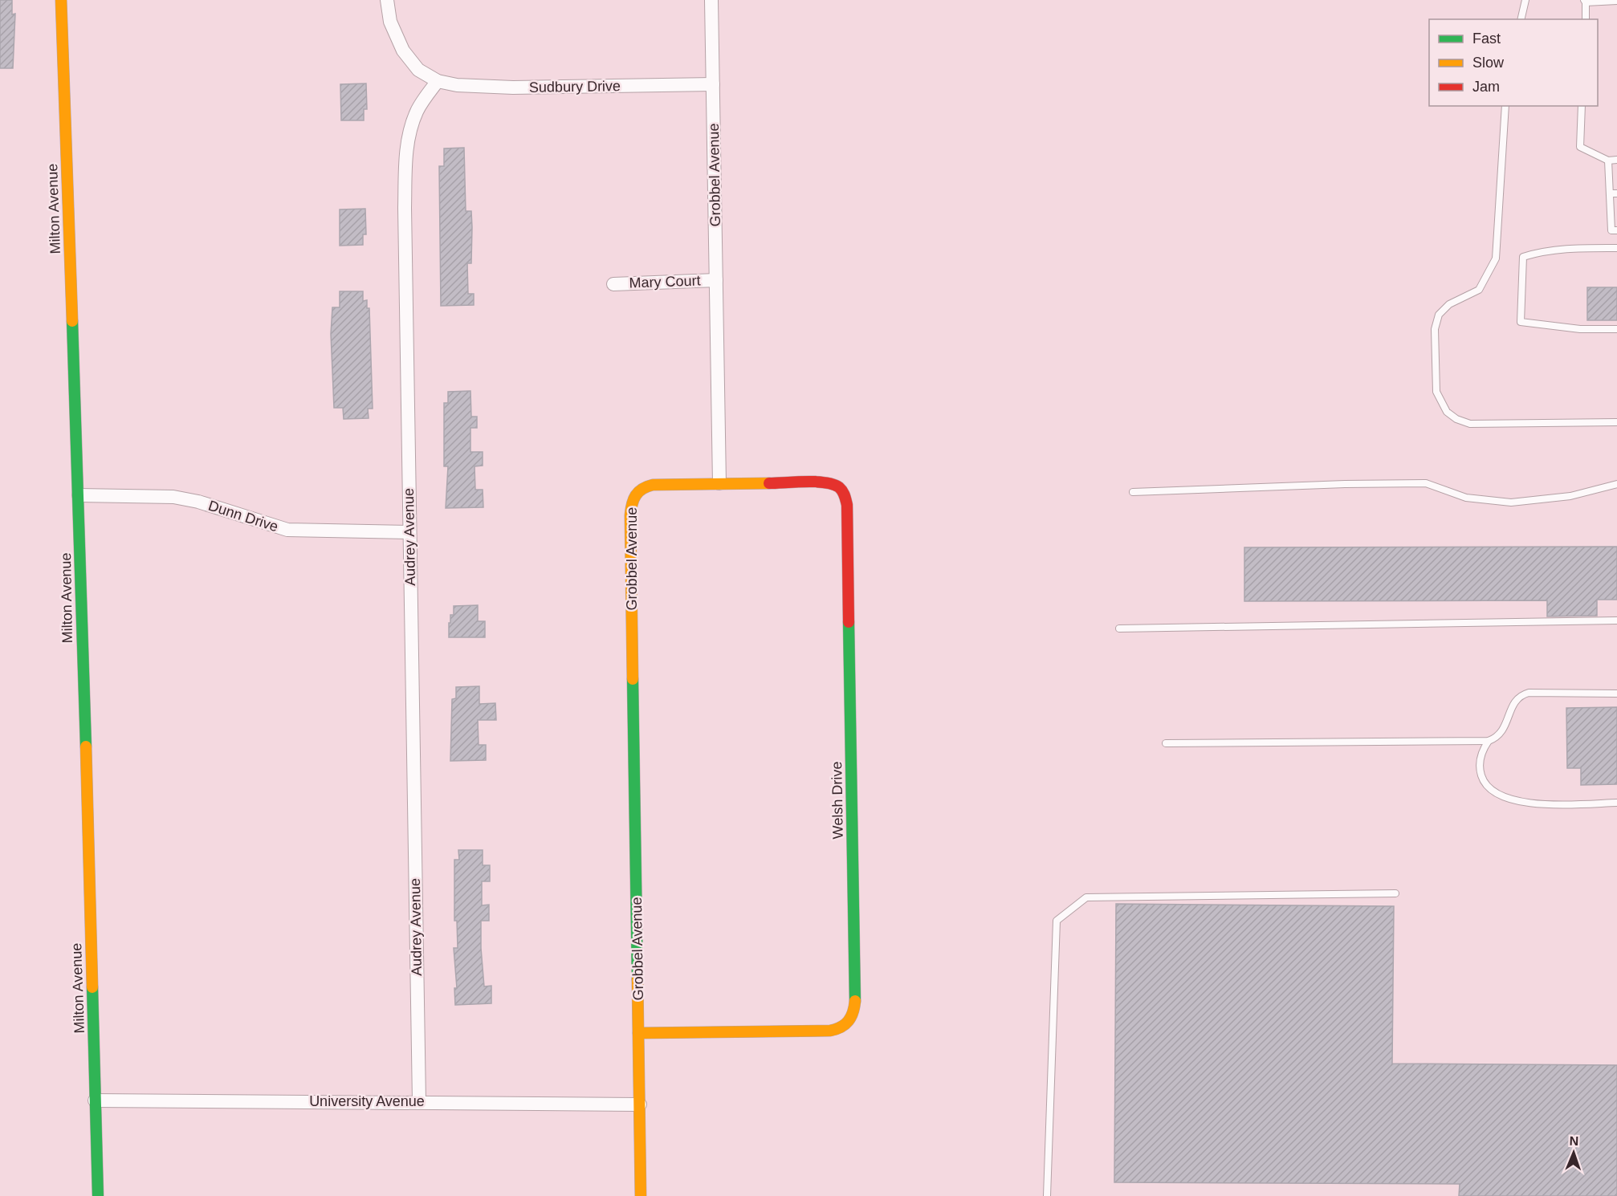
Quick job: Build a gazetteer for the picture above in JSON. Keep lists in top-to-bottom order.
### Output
{
  "streets": {
    "street": [
      "Sudbury Drive",
      "Grobbel Avenue",
      "Milton Avenue",
      "Mary Court",
      "Dunn Drive",
      "Audrey Avenue",
      "Welsh Drive",
      "University Avenue"
    ]
  },
  "crossings": [
    ["Sudbury Drive", "Grobbel Avenue"],
    ["Sudbury Drive", "Audrey Avenue"],
    ["Grobbel Avenue", "Mary Court"],
    ["Grobbel Avenue", "Welsh Drive"],
    ["Grobbel Avenue", "University Avenue"],
    ["Milton Avenue", "Dunn Drive"],
    ["Milton Avenue", "University Avenue"],
    ["Dunn Drive", "Audrey Avenue"],
    ["Audrey Avenue", "University Avenue"]
  ],
  "legend": ["Fast", "Slow", "Jam"],
  "north": "top"
}
